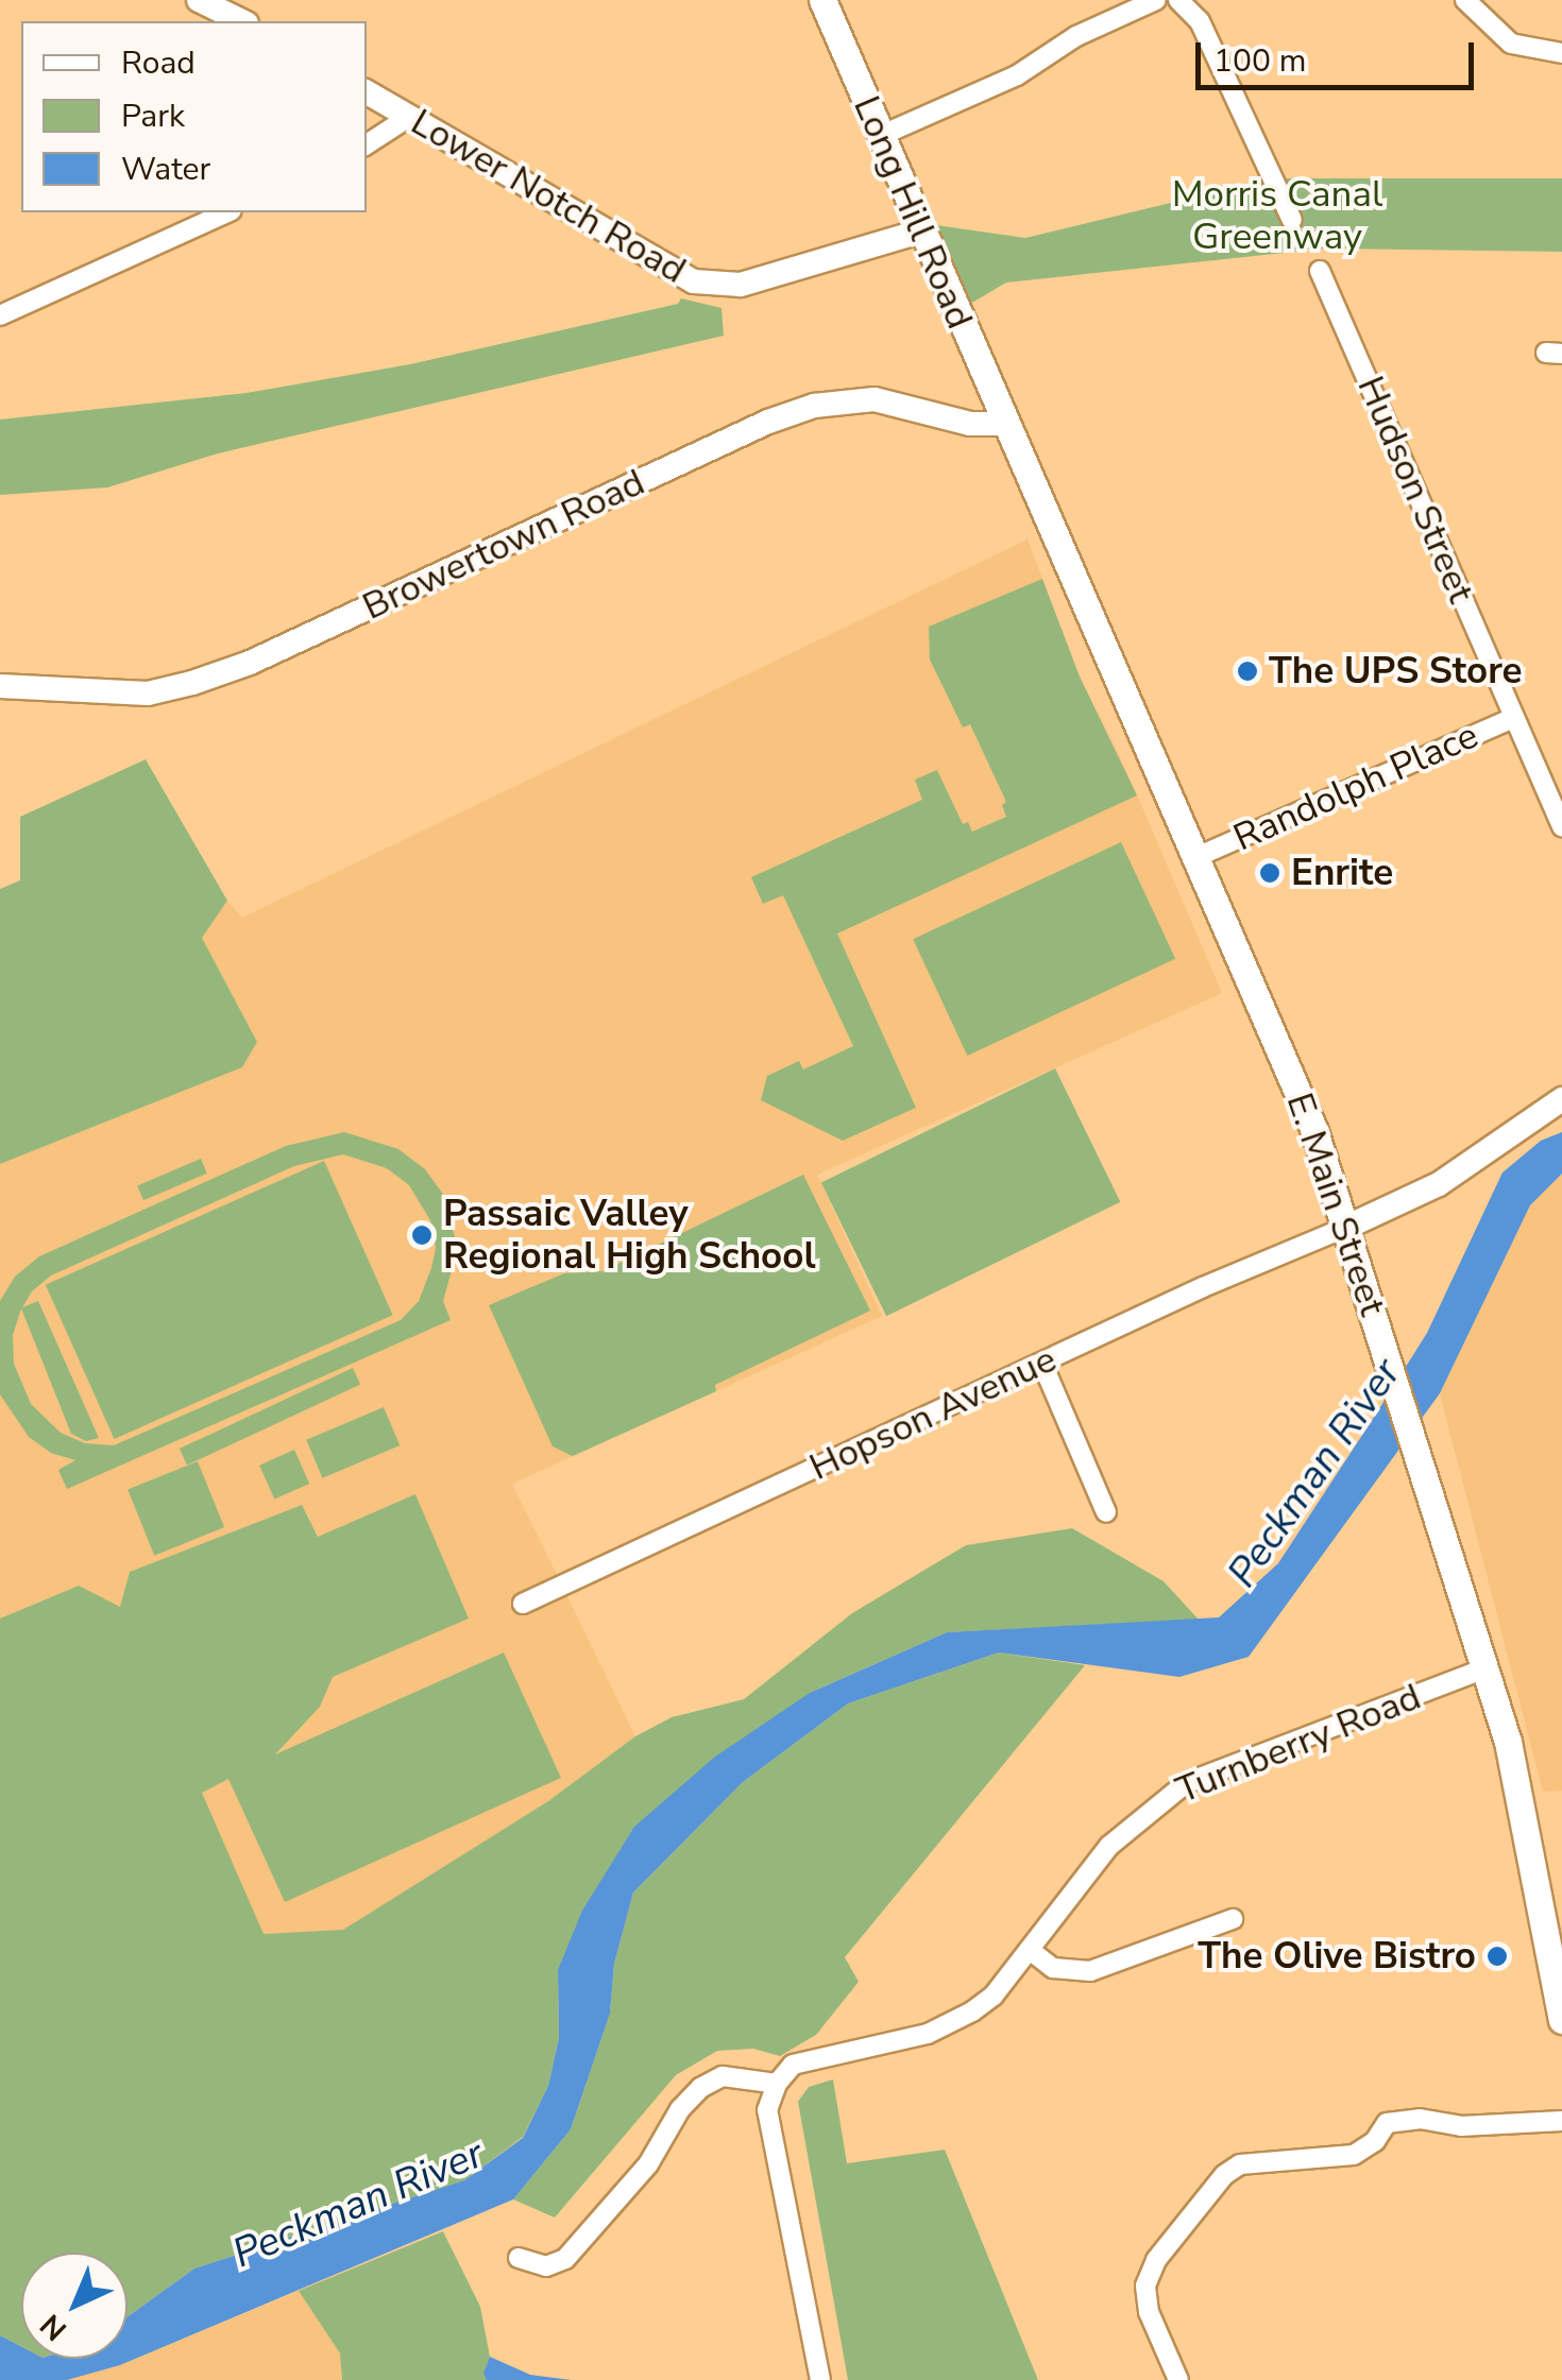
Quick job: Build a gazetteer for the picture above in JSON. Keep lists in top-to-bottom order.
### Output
{
  "streets": {
    "main road": ["Long Hill Road", "E. Main Street"],
    "street": [
      "Lower Notch Road",
      "Hudson Street",
      "Browertown Road",
      "Randolph Place",
      "Hopson Avenue",
      "Turnberry Road"
    ]
  },
  "crossings": [
    ["Lower Notch Road", "Long Hill Road"],
    ["Long Hill Road", "Browertown Road"],
    ["Long Hill Road", "E. Main Street"],
    ["Hudson Street", "Randolph Place"],
    ["Browertown Road", "E. Main Street"],
    ["Randolph Place", "E. Main Street"],
    ["E. Main Street", "Hopson Avenue"],
    ["E. Main Street", "Turnberry Road"]
  ],
  "water": ["Peckman River"],
  "parks": ["Morris Canal Greenway"],
  "places": [
    "The UPS Store",
    "Enrite",
    "Passaic Valley Regional High School",
    "The Olive Bistro"
  ],
  "legend": ["Road", "Park", "Water"],
  "scale_bar": "100 m",
  "north": "bottom left"
}
